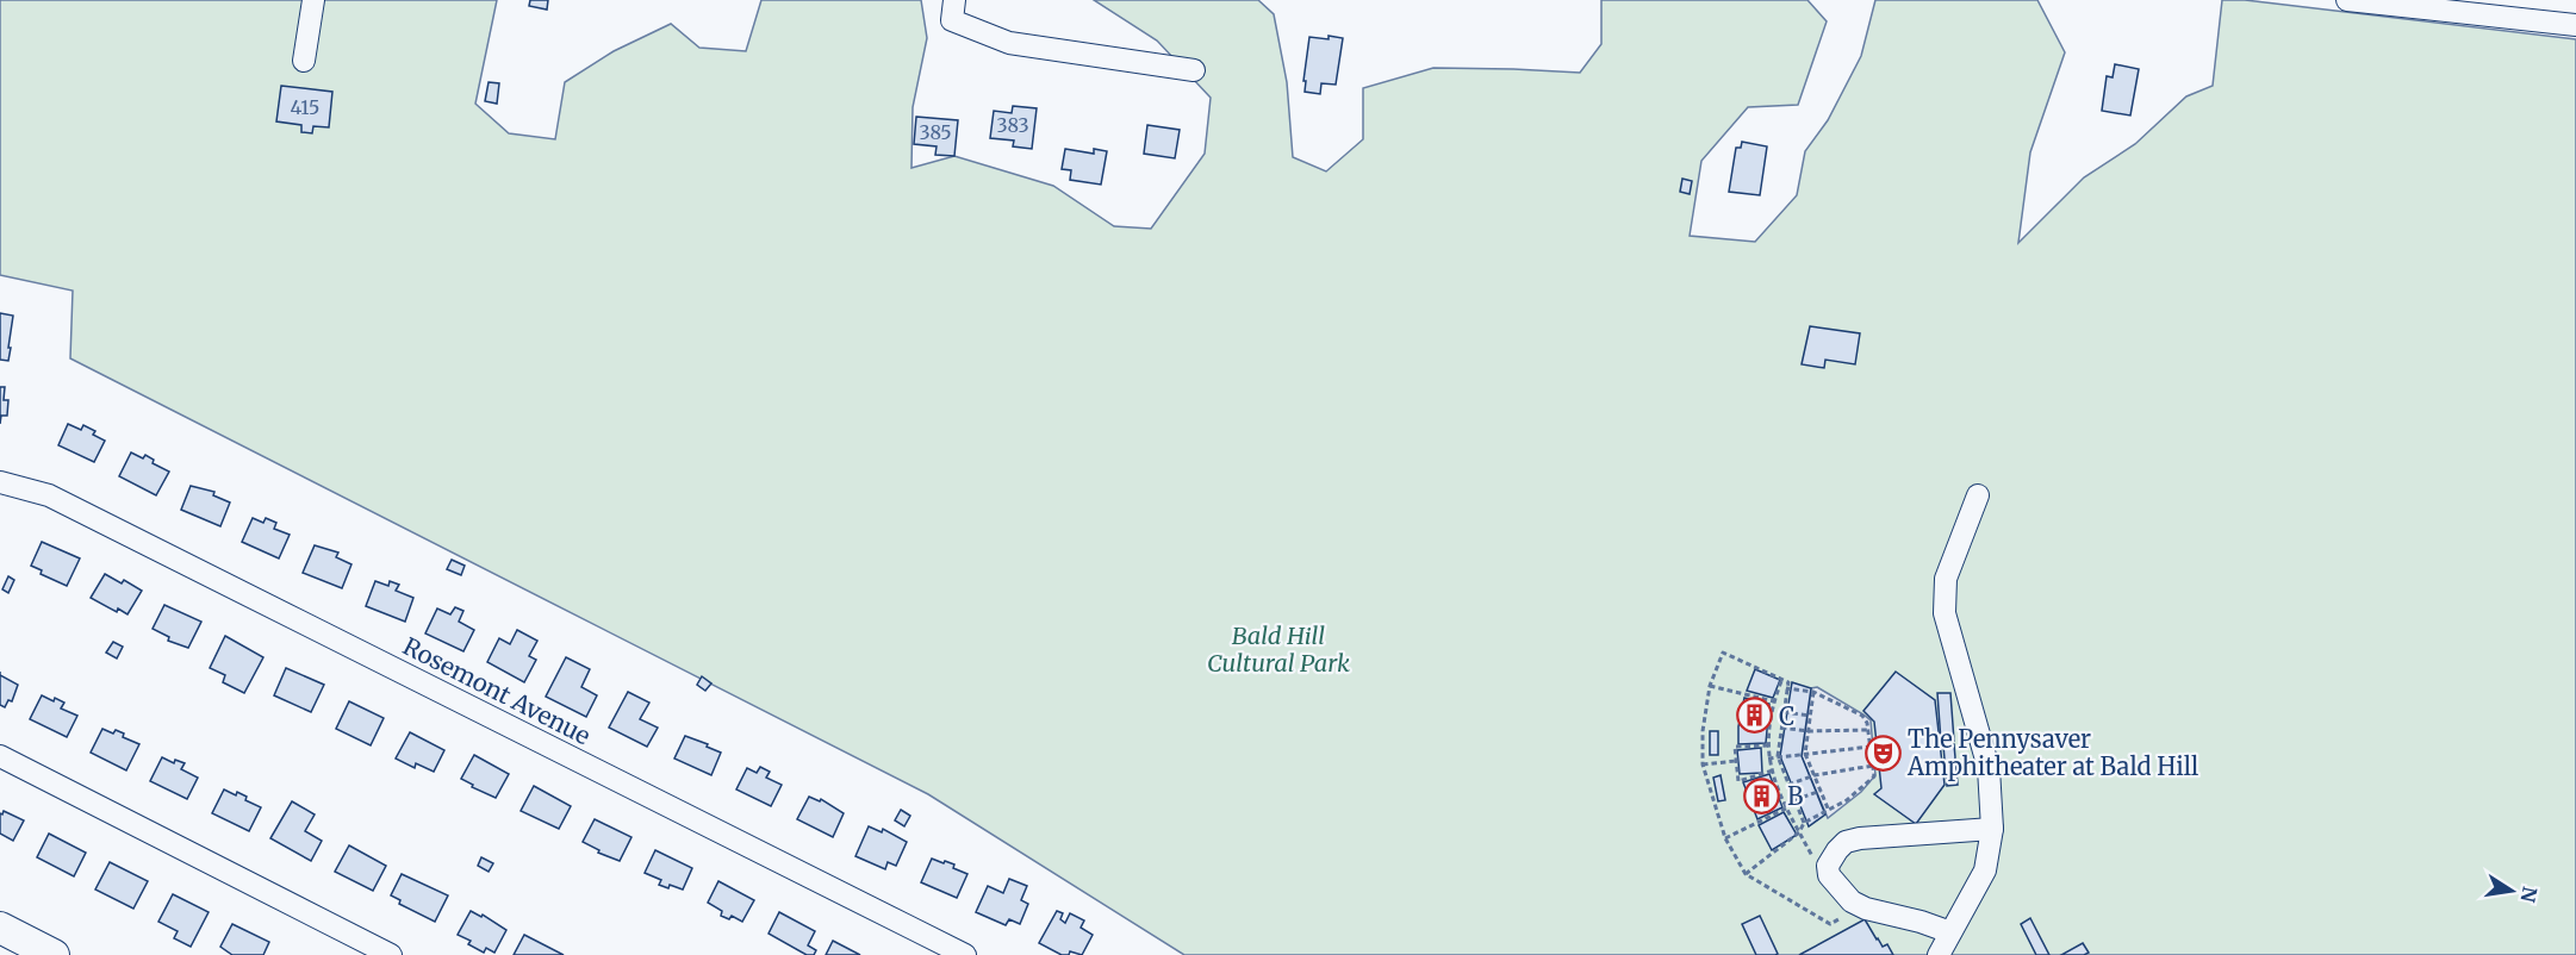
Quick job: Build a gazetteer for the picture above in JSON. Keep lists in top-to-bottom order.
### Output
{
  "streets": {
    "street": ["Rosemont Avenue"]
  },
  "parks": ["Bald Hill Cultural Park"],
  "places": {
    "building": ["C", "B"],
    "theatre": ["The Pennysaver Amphitheater at Bald Hill"]
  },
  "house_numbers": ["415", "383", "385"],
  "north": "right"
}
